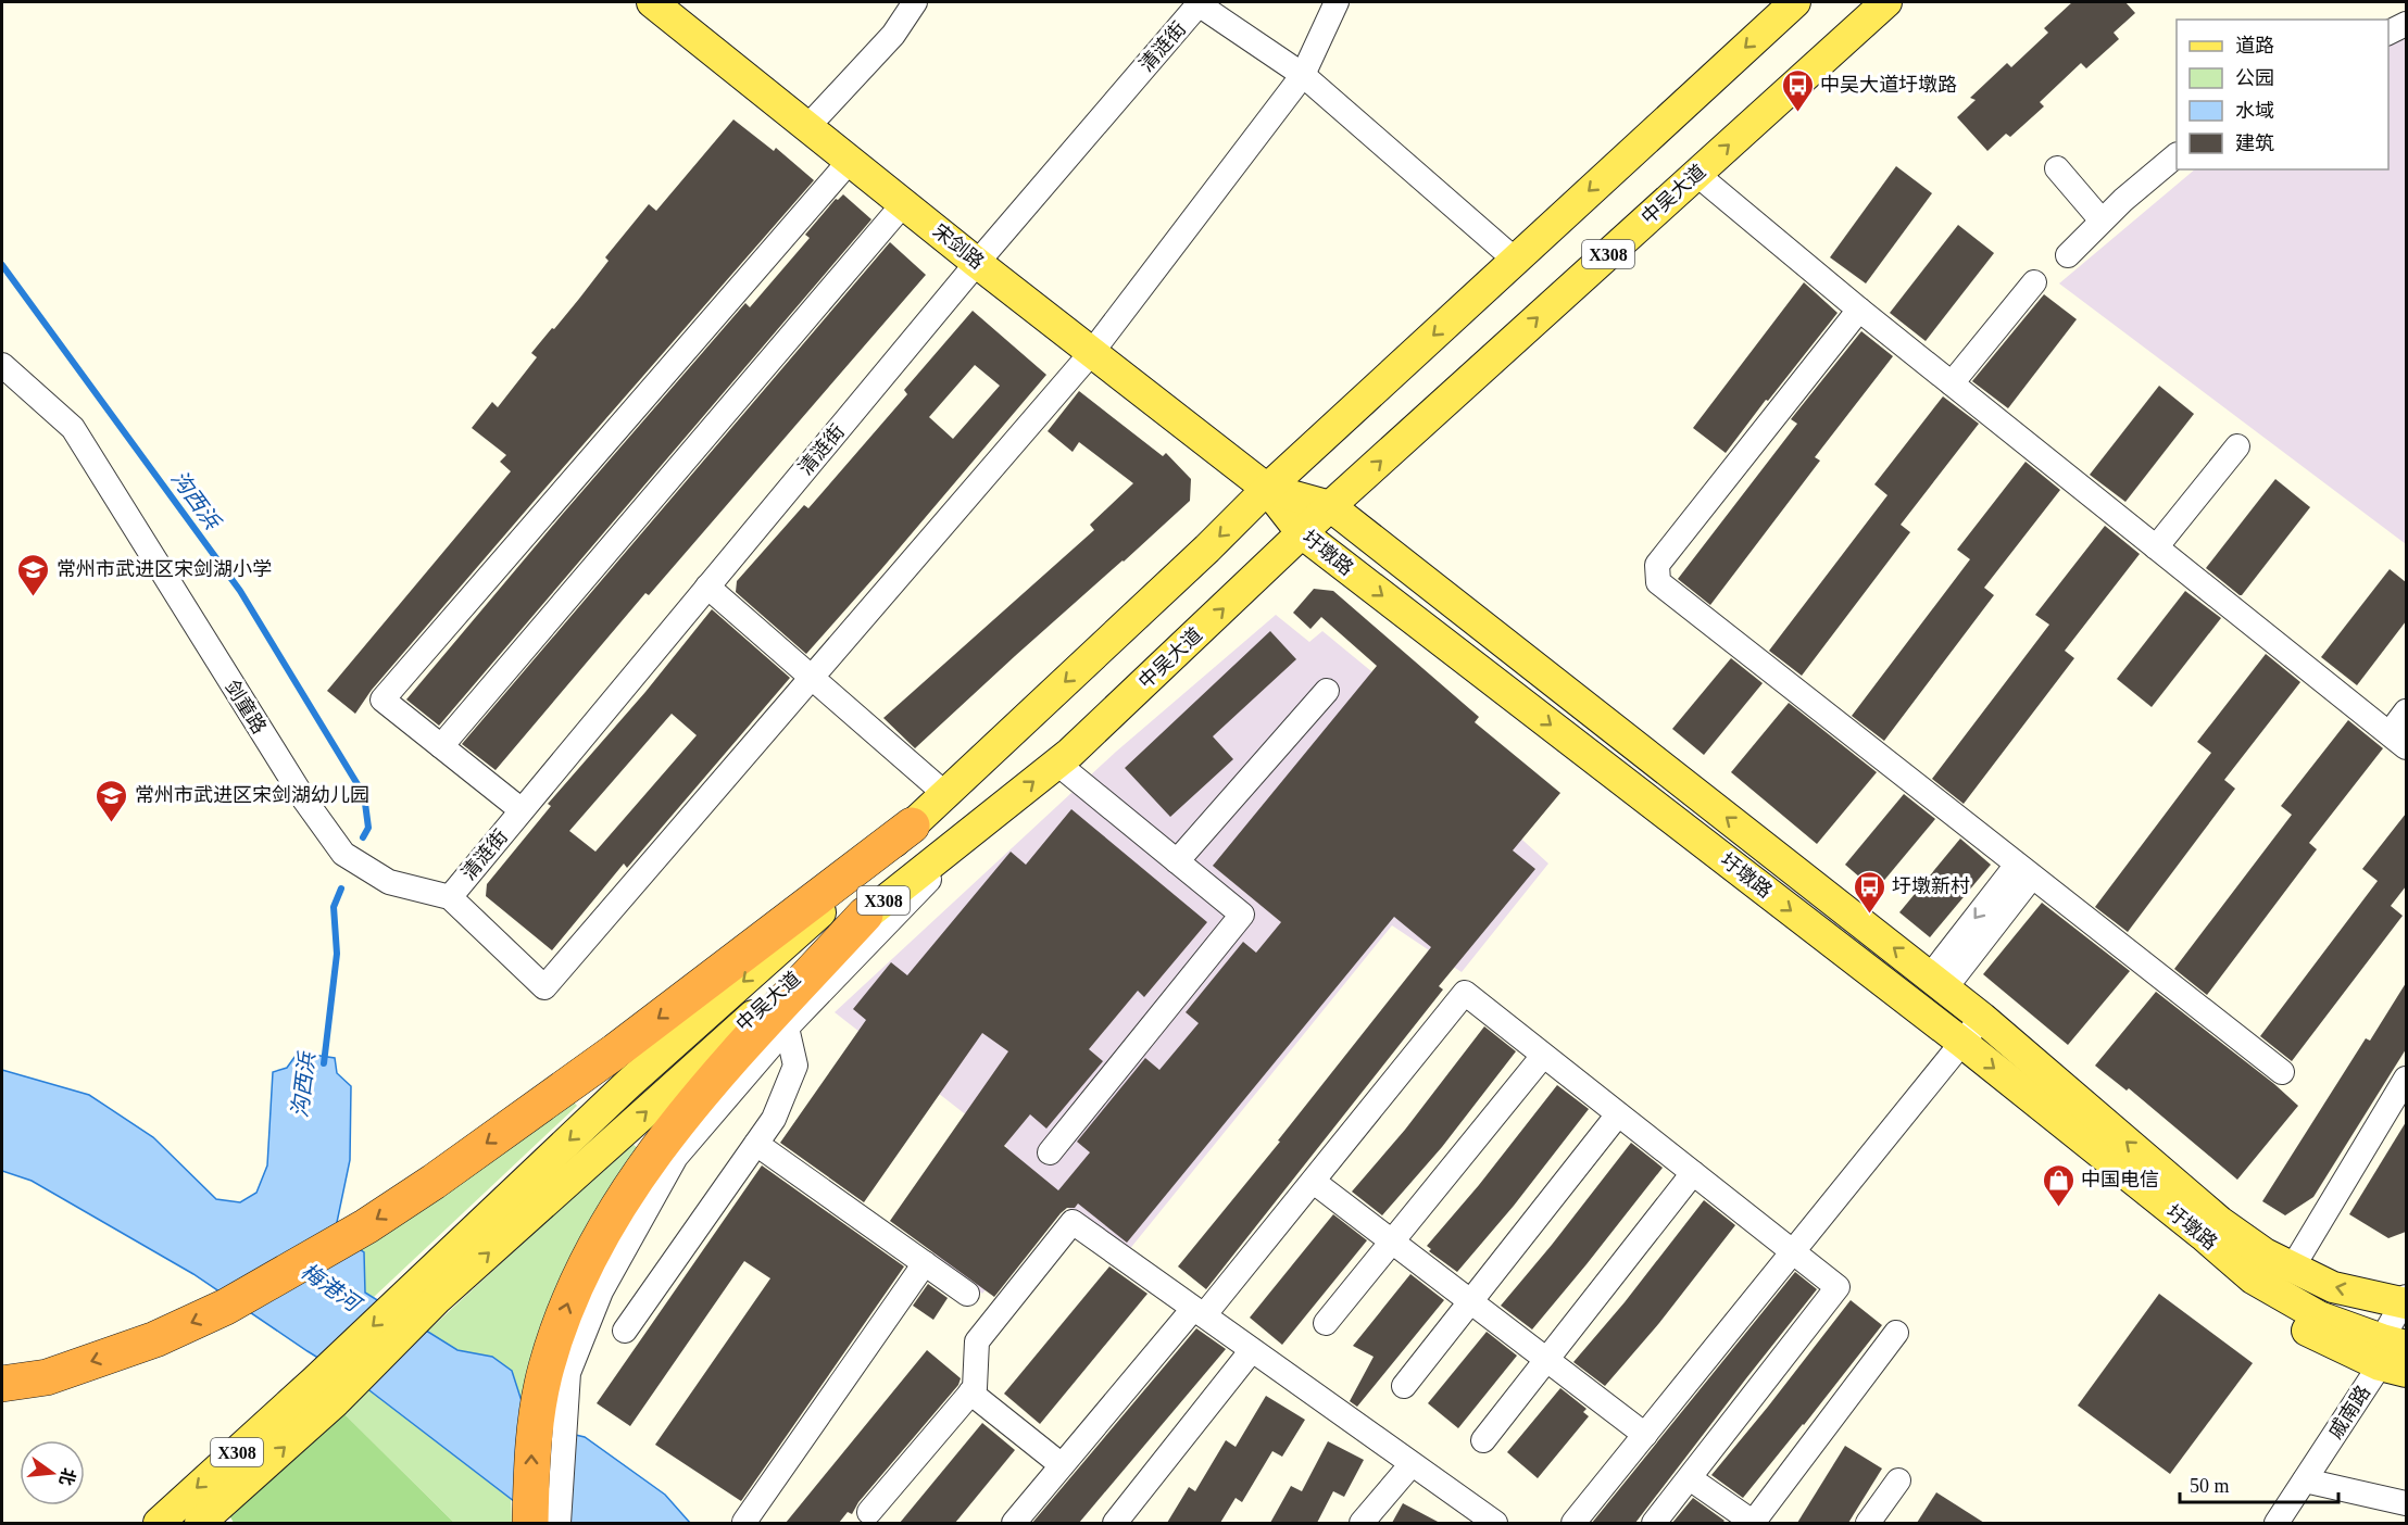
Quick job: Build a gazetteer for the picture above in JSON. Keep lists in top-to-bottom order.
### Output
{
  "streets": {
    "main road": [
      "中吴大道",
      "宋剑路",
      "X308",
      "圩墩路"
    ],
    "street": ["清涟街", "剑童路", "戚南路"]
  },
  "crossings": [
    ["清涟街", "宋剑路"],
    ["清涟街", "剑童路"],
    ["中吴大道", "宋剑路"],
    ["中吴大道", "X308"],
    ["中吴大道", "圩墩路"],
    ["宋剑路", "圩墩路"],
    ["圩墩路", "戚南路"]
  ],
  "water": ["沟西浜", "梅港河"],
  "places": {
    "bus stop": ["中吴大道圩墩路", "圩墩新村"],
    "school or university": ["常州市武进区宋剑湖小学", "常州市武进区宋剑湖幼儿园"],
    "shop": ["中国电信"]
  },
  "legend": [
    "道路",
    "公园",
    "水域",
    "建筑"
  ],
  "scale_bar": "50 m",
  "north": "right"
}
